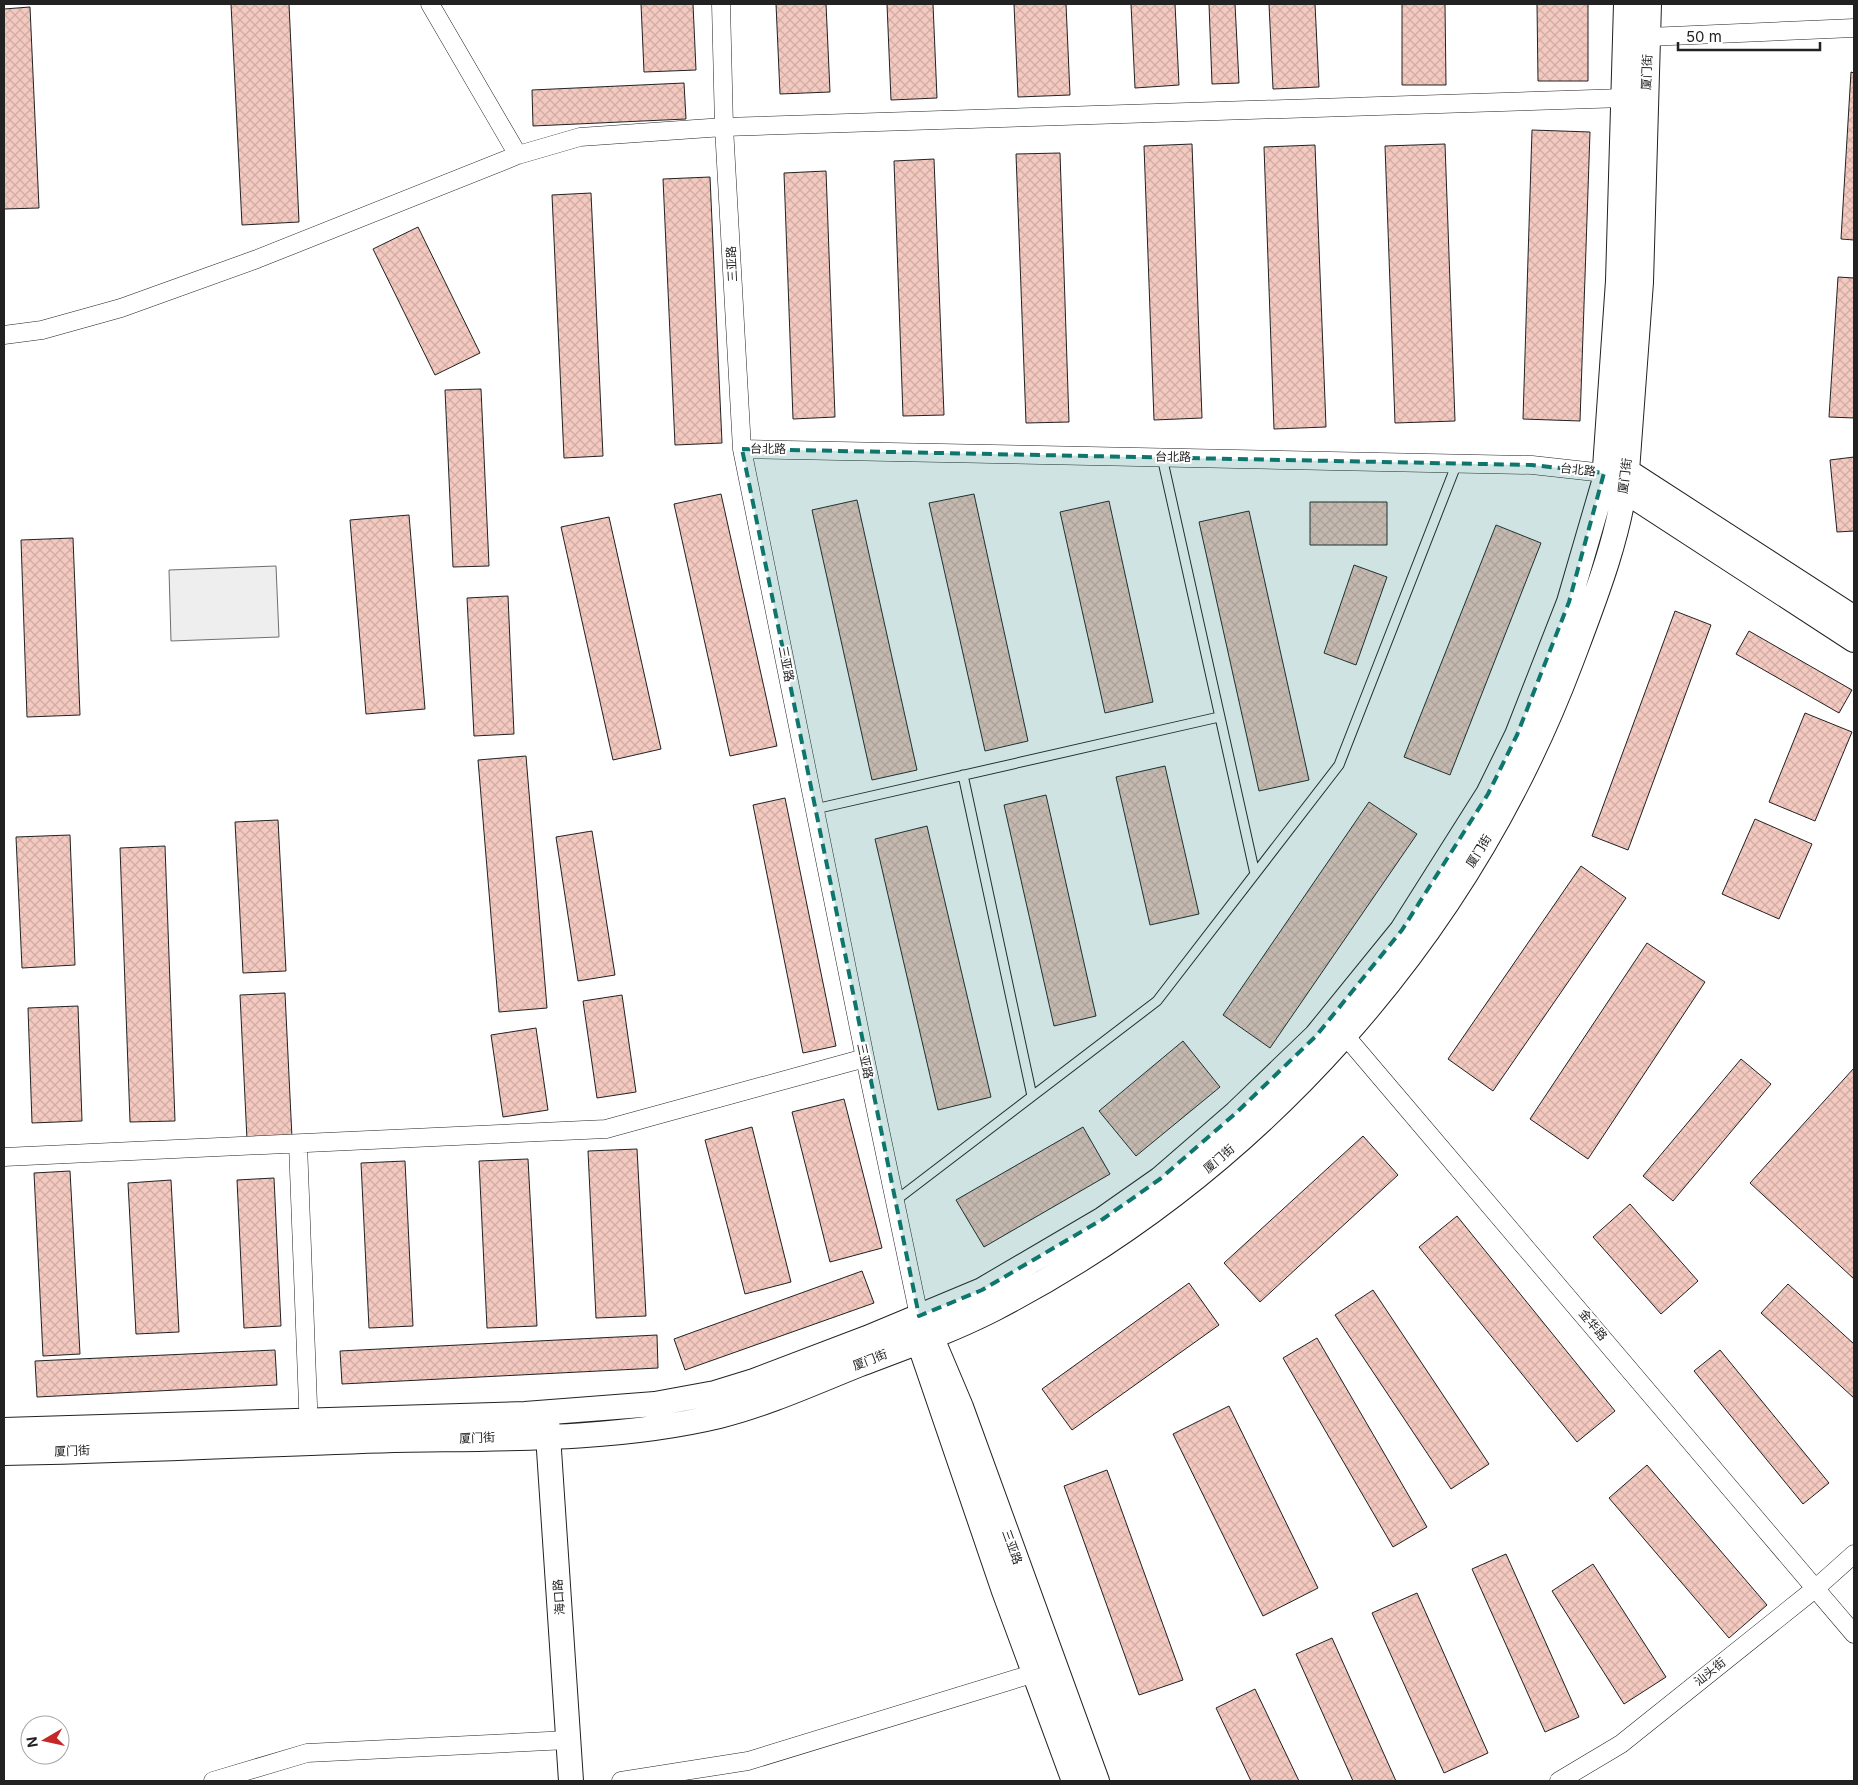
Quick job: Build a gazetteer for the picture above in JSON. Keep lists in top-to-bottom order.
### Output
{
  "streets": {
    "main road": [
      "厦门街",
      "三亚路",
      "台北路",
      "海口路"
    ],
    "street": ["金华路", "汕头街"]
  },
  "crossings": [
    ["厦门街", "三亚路"],
    ["厦门街", "台北路"],
    ["厦门街", "金华路"],
    ["厦门街", "海口路"],
    ["三亚路", "台北路"],
    ["金华路", "汕头街"]
  ],
  "scale_bar": "50 m",
  "north": "left"
}
